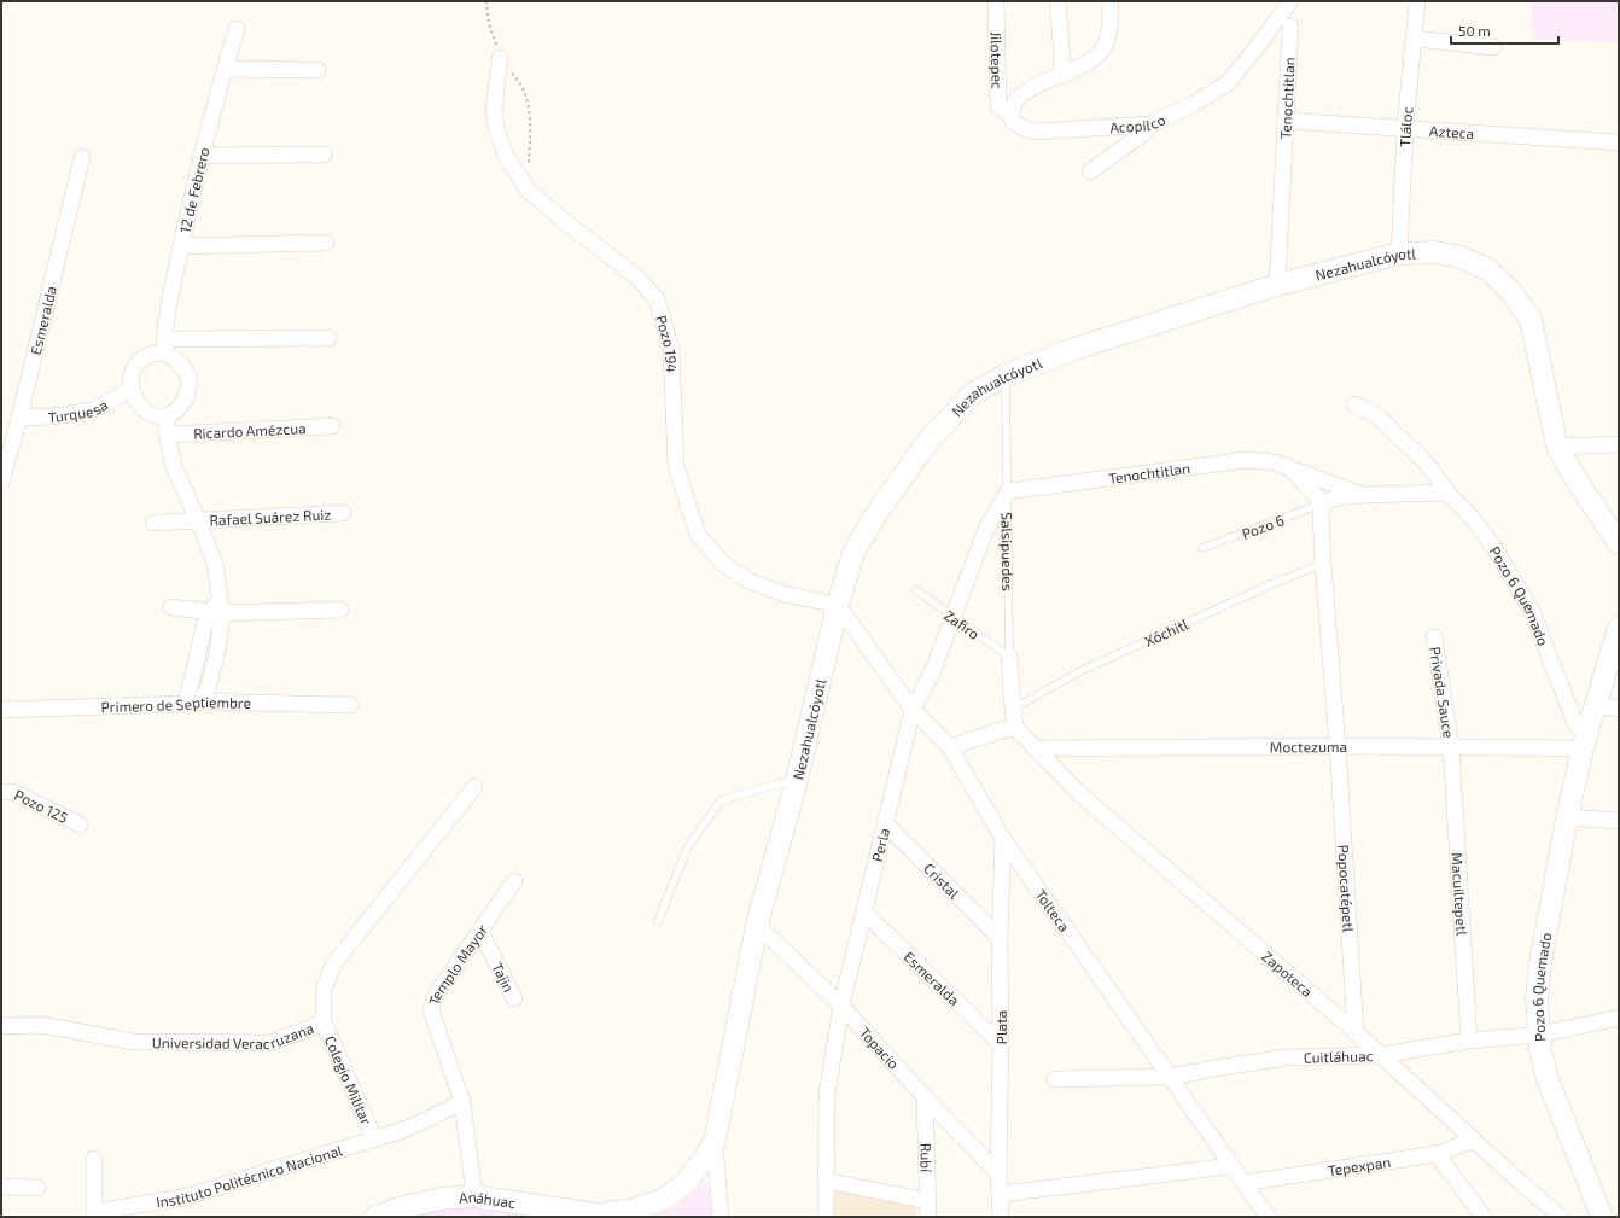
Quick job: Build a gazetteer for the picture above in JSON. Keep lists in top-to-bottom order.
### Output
{
  "streets": {
    "main road": ["Nezahualcóyotl", "Pozo 6 Quemado", "Anáhuac"],
    "street": [
      "Jilotepec",
      "Tenochtitlan",
      "Acopilco",
      "Tláloc",
      "Azteca",
      "12 de Febrero",
      "Esmeralda",
      "Pozo 194",
      "Turquesa",
      "Ricardo Amézcua",
      "Rafael Suárez Ruiz",
      "Salsipuedes",
      "Privada Sauce",
      "Primero de Septiembre",
      "Moctezuma",
      "Pozo 125",
      "Perla",
      "Cristal",
      "Popocatépetl",
      "Macuiltepetl",
      "Tolteca",
      "Templo Mayor",
      "Zapoteca",
      "Tajin",
      "Plata",
      "Universidad Veracruzana",
      "Topacio",
      "Cuitláhuac",
      "Colegio Militar",
      "Rubí",
      "Tepexpan",
      "Instituto Politécnico Nacional"
    ],
    "lane": ["Pozo 6", "Zafiro", "Xóchitl"]
  },
  "crossings": [
    ["Jilotepec", "Acopilco"],
    ["Tenochtitlan", "Azteca"],
    ["Tenochtitlan", "Nezahualcóyotl"],
    ["Tenochtitlan", "Salsipuedes"],
    ["Tenochtitlan", "Perla"],
    ["Tláloc", "Azteca"],
    ["Tláloc", "Nezahualcóyotl"],
    ["12 de Febrero", "Turquesa"],
    ["Nezahualcóyotl", "Pozo 194"],
    ["Nezahualcóyotl", "Salsipuedes"],
    ["Nezahualcóyotl", "Tolteca"],
    ["Nezahualcóyotl", "Topacio"],
    ["Nezahualcóyotl", "Anáhuac"],
    ["Esmeralda", "Turquesa"],
    ["Esmeralda", "Perla"],
    ["Esmeralda", "Plata"],
    ["Pozo 194", "Tolteca"],
    ["Salsipuedes", "Zafiro"],
    ["Salsipuedes", "Xóchitl"],
    ["Salsipuedes", "Perla"],
    ["Salsipuedes", "Zapoteca"],
    ["Pozo 6 Quemado", "Moctezuma"],
    ["Pozo 6 Quemado", "Cuitláhuac"],
    ["Zafiro", "Perla"],
    ["Privada Sauce", "Moctezuma"],
    ["Privada Sauce", "Macuiltepetl"],
    ["Moctezuma", "Popocatépetl"],
    ["Moctezuma", "Macuiltepetl"],
    ["Moctezuma", "Zapoteca"],
    ["Perla", "Cristal"],
    ["Perla", "Tolteca"],
    ["Perla", "Topacio"],
    ["Cristal", "Plata"],
    ["Popocatépetl", "Zapoteca"],
    ["Macuiltepetl", "Cuitláhuac"],
    ["Tolteca", "Plata"],
    ["Tolteca", "Cuitláhuac"],
    ["Tolteca", "Tepexpan"],
    ["Templo Mayor", "Tajin"],
    ["Templo Mayor", "Instituto Politécnico Nacional"],
    ["Templo Mayor", "Anáhuac"],
    ["Zapoteca", "Cuitláhuac"],
    ["Zapoteca", "Tepexpan"],
    ["Plata", "Topacio"],
    ["Universidad Veracruzana", "Colegio Militar"],
    ["Topacio", "Rubí"],
    ["Colegio Militar", "Instituto Politécnico Nacional"]
  ],
  "scale_bar": "50 m"
}
